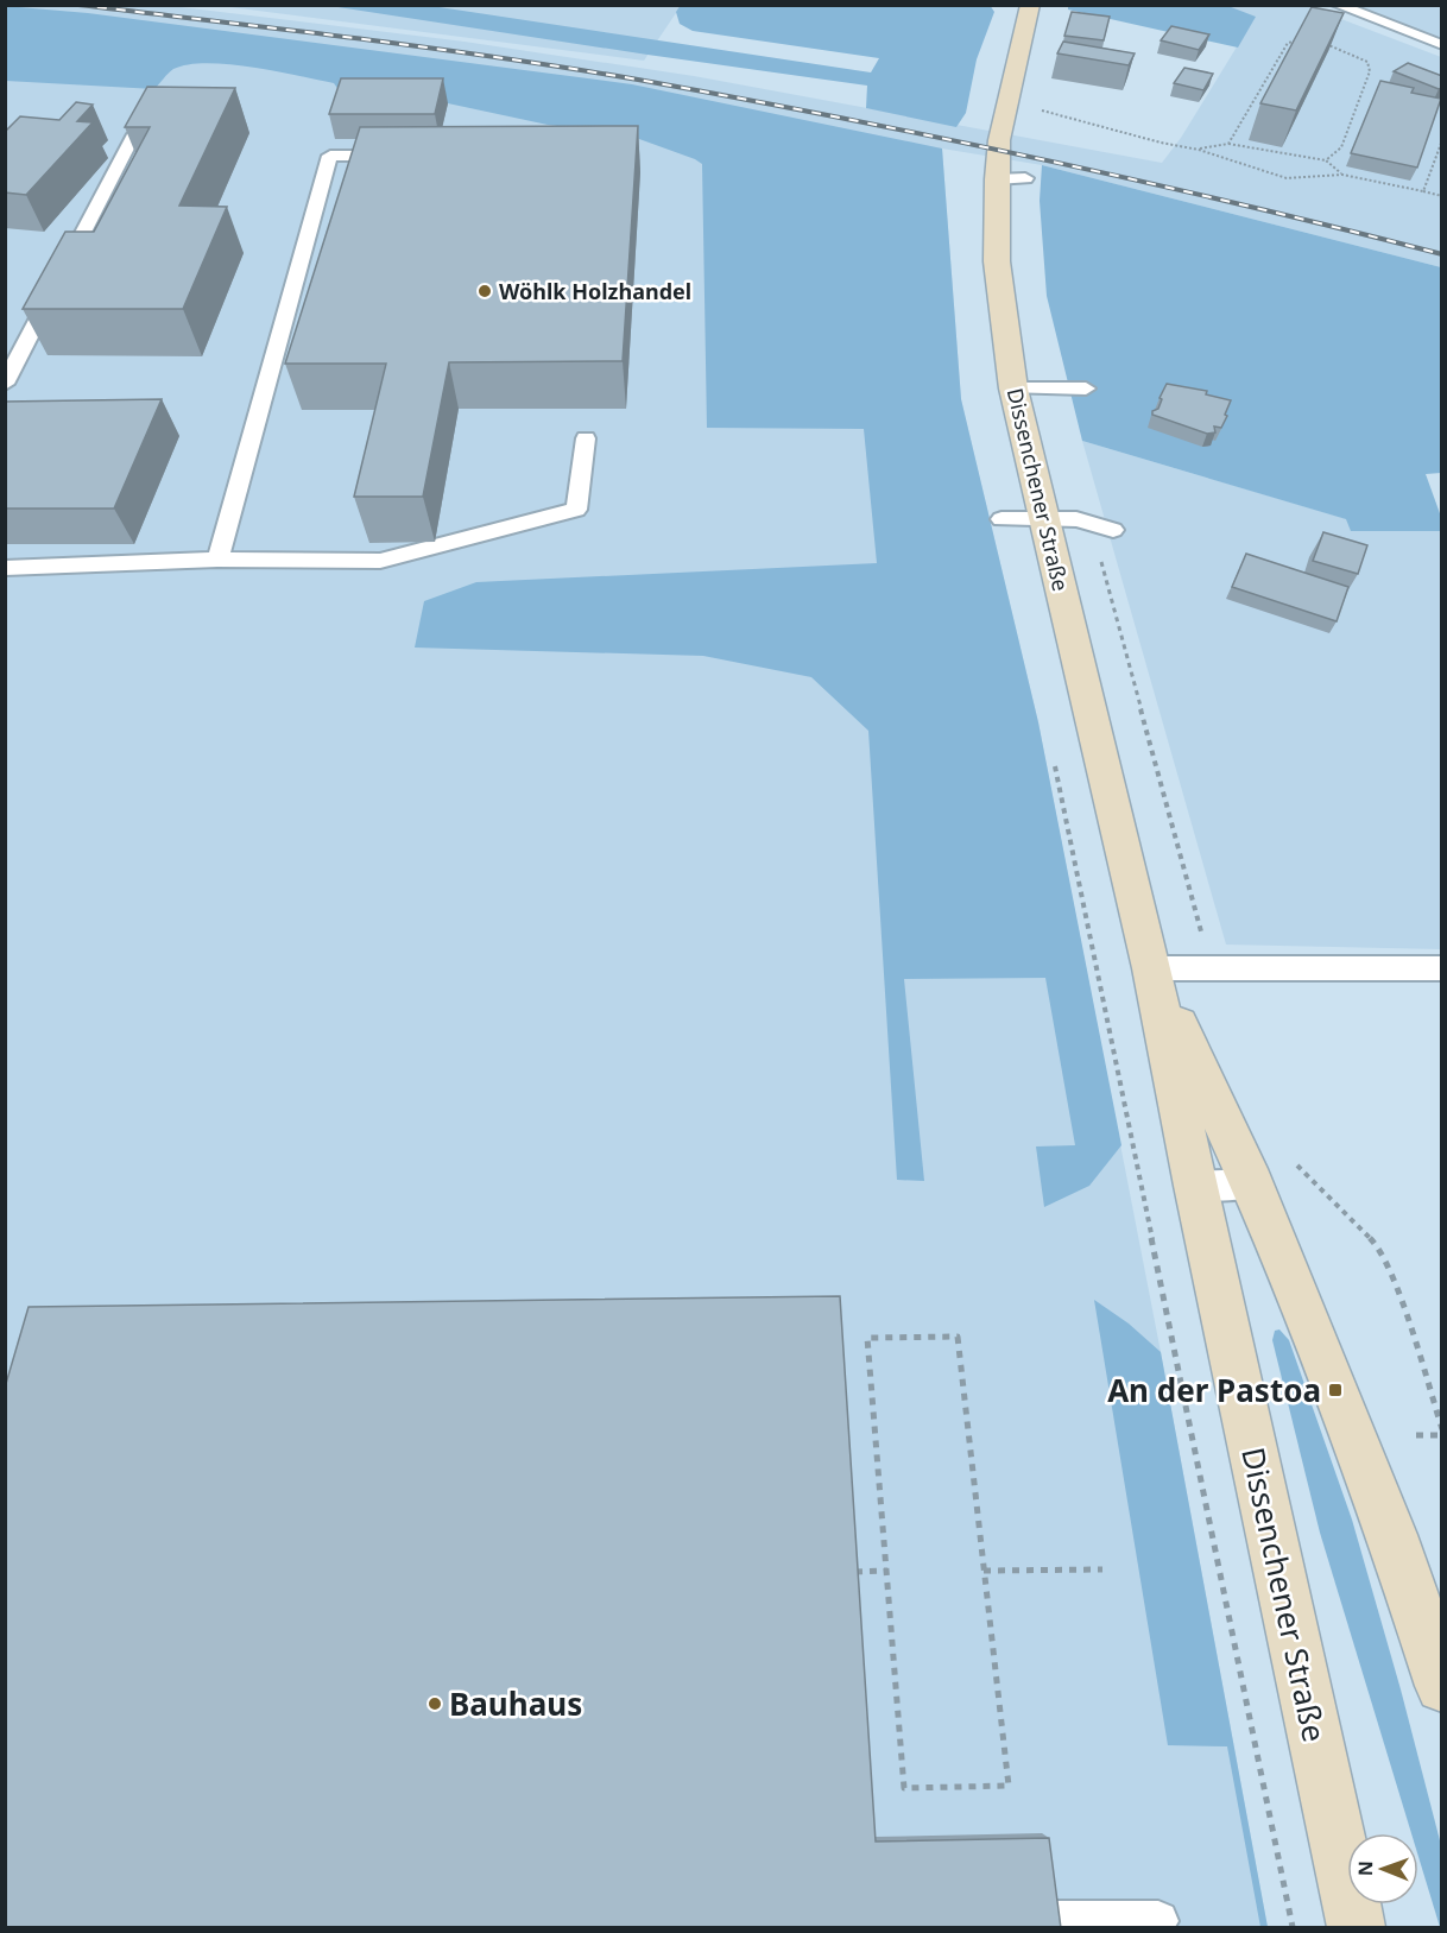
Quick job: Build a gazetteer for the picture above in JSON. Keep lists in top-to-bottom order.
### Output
{
  "streets": {
    "main road": ["Dissenchener Straße"]
  },
  "places": {
    "other": ["Wöhlk Holzhandel", "Bauhaus"],
    "transit": ["An der Pastoa"]
  },
  "north": "left"
}
